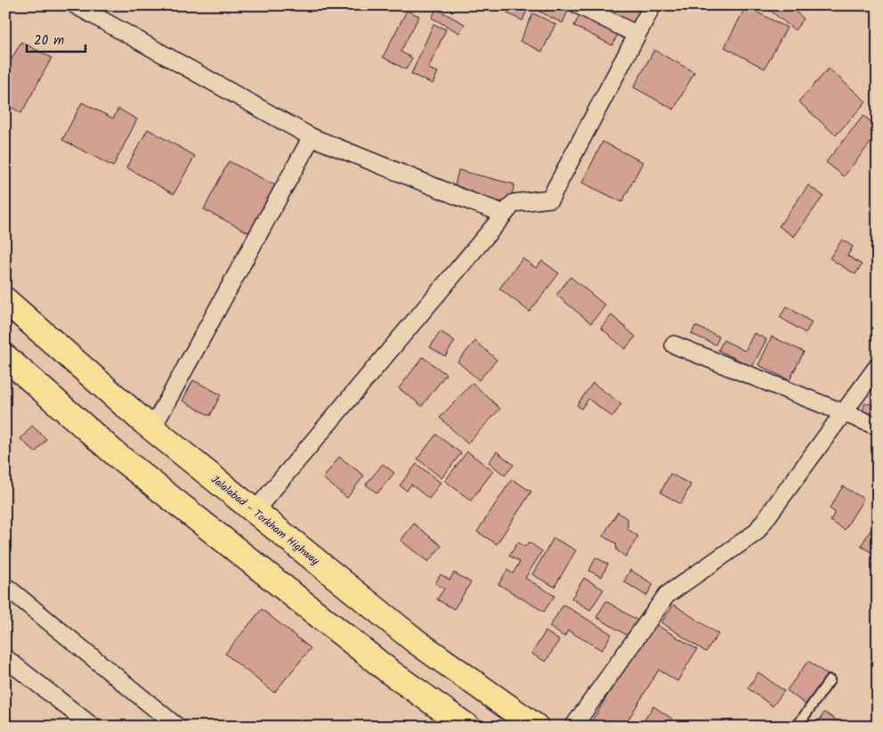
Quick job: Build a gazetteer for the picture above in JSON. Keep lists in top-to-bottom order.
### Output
{
  "streets": {
    "highway": ["Jalalabad - Torkham Highway"]
  },
  "scale_bar": "20 m"
}
